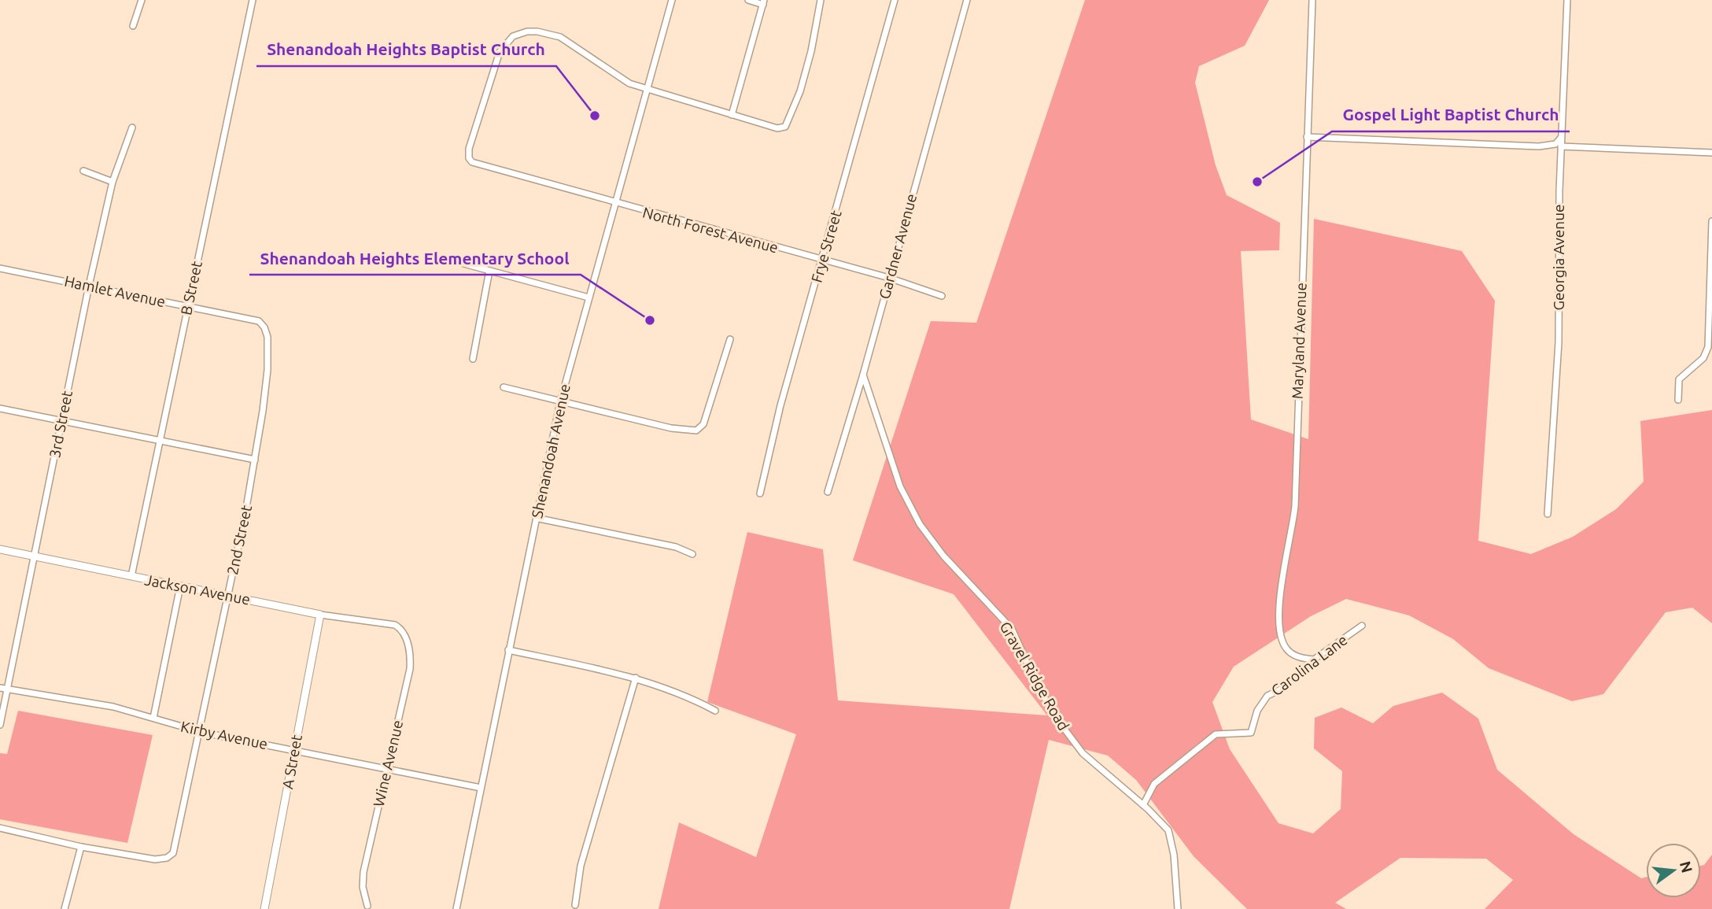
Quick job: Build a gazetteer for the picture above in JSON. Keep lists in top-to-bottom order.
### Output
{
  "streets": {
    "street": [
      "North Forest Avenue",
      "Frye Street",
      "Gardner Avenue",
      "Georgia Avenue",
      "B Street",
      "Hamlet Avenue",
      "Maryland Avenue",
      "3rd Street",
      "Shenandoah Avenue",
      "2nd Street",
      "Jackson Avenue",
      "Carolina Lane",
      "Gravel Ridge Road",
      "Kirby Avenue",
      "A Street",
      "Wine Avenue"
    ]
  },
  "crossings": [
    ["North Forest Avenue", "Frye Street"],
    ["North Forest Avenue", "Gardner Avenue"],
    ["North Forest Avenue", "Shenandoah Avenue"],
    ["Gardner Avenue", "Gravel Ridge Road"],
    ["B Street", "Hamlet Avenue"],
    ["B Street", "Jackson Avenue"],
    ["Hamlet Avenue", "3rd Street"],
    ["Hamlet Avenue", "2nd Street"],
    ["Maryland Avenue", "Carolina Lane"],
    ["3rd Street", "Jackson Avenue"],
    ["3rd Street", "Kirby Avenue"],
    ["Shenandoah Avenue", "Kirby Avenue"],
    ["2nd Street", "Jackson Avenue"],
    ["2nd Street", "Kirby Avenue"],
    ["Jackson Avenue", "A Street"],
    ["Jackson Avenue", "Wine Avenue"],
    ["Carolina Lane", "Gravel Ridge Road"],
    ["Kirby Avenue", "A Street"],
    ["Kirby Avenue", "Wine Avenue"]
  ],
  "places": ["Shenandoah Heights Baptist Church", "Gospel Light Baptist Church", "Shenandoah Heights Elementary School"],
  "north": "right"
}
